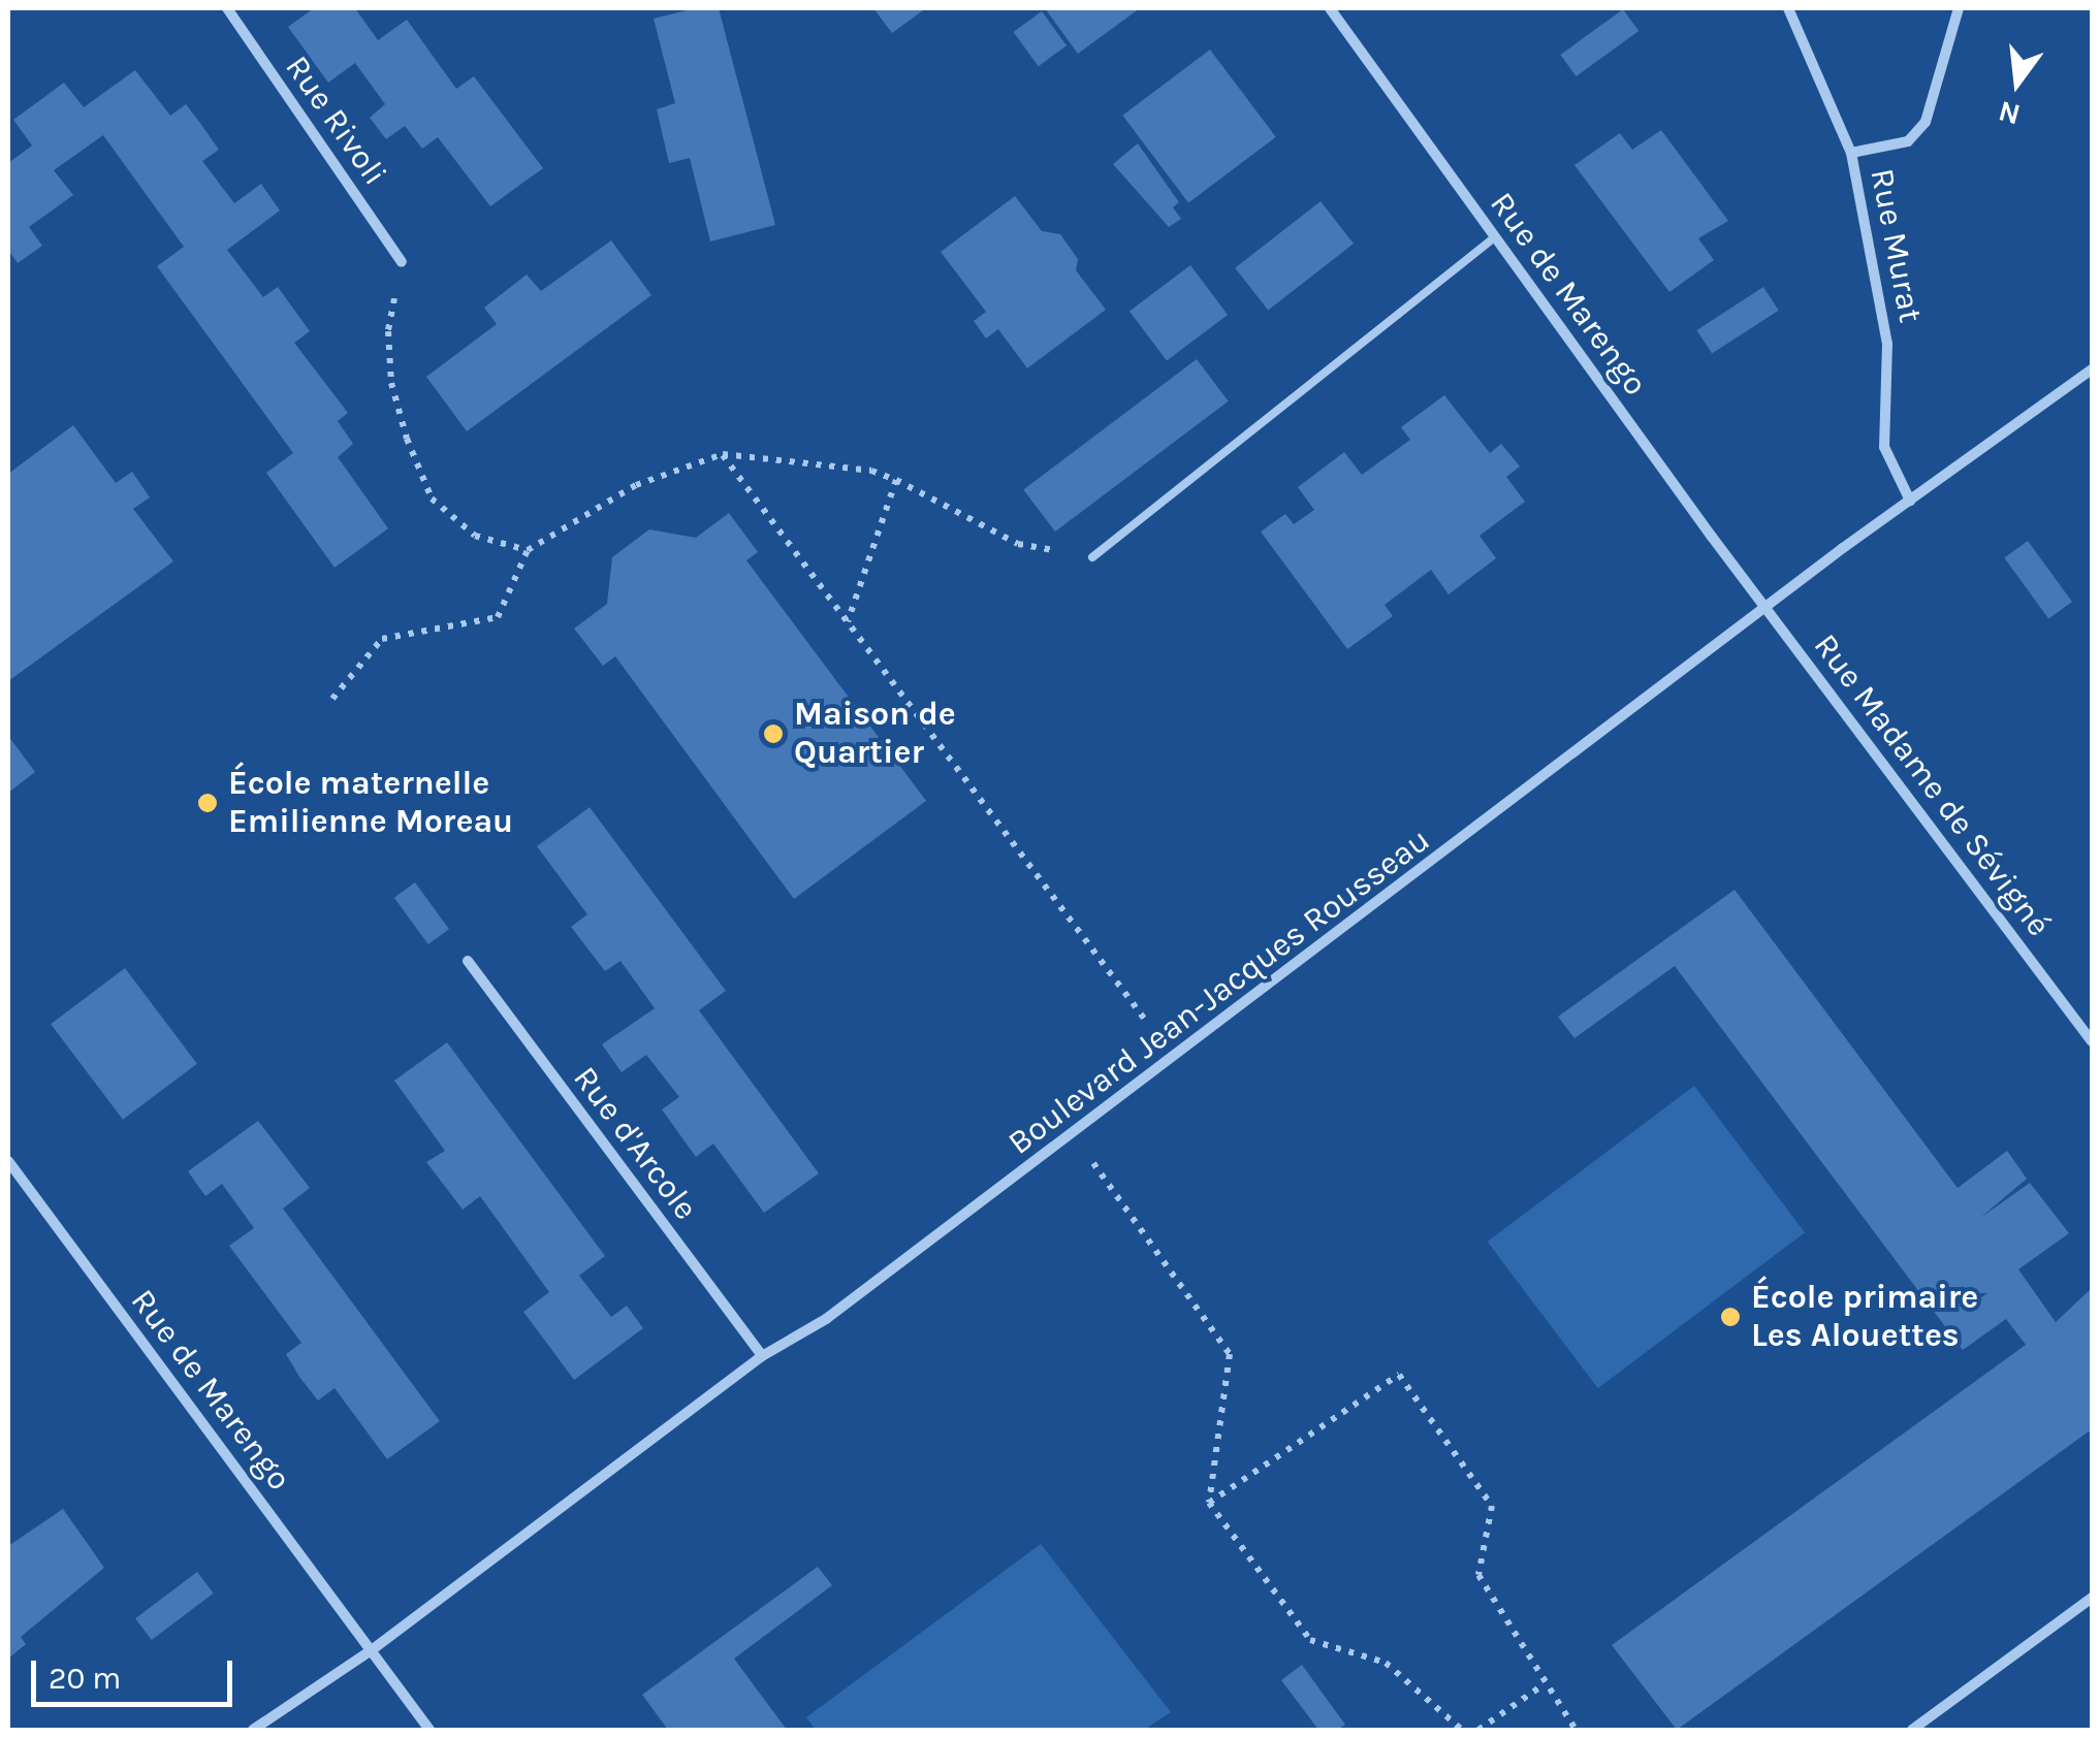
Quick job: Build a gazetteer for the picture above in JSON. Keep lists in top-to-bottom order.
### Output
{
  "streets": {
    "street": [
      "Rue Rivoli",
      "Rue Murat",
      "Rue de Marengo",
      "Rue Madame de Sévigné",
      "Boulevard Jean-Jacques Rousseau",
      "Rue d'Arcole"
    ]
  },
  "crossings": [
    ["Rue Murat", "Boulevard Jean-Jacques Rousseau"],
    ["Rue de Marengo", "Rue Madame de Sévigné"],
    ["Rue de Marengo", "Boulevard Jean-Jacques Rousseau"],
    ["Rue Madame de Sévigné", "Boulevard Jean-Jacques Rousseau"],
    ["Boulevard Jean-Jacques Rousseau", "Rue d'Arcole"]
  ],
  "places": ["Maison de Quartier", "École maternelle Emilienne Moreau", "École primaire Les Alouettes"],
  "scale_bar": "20 m",
  "north": "bottom"
}
